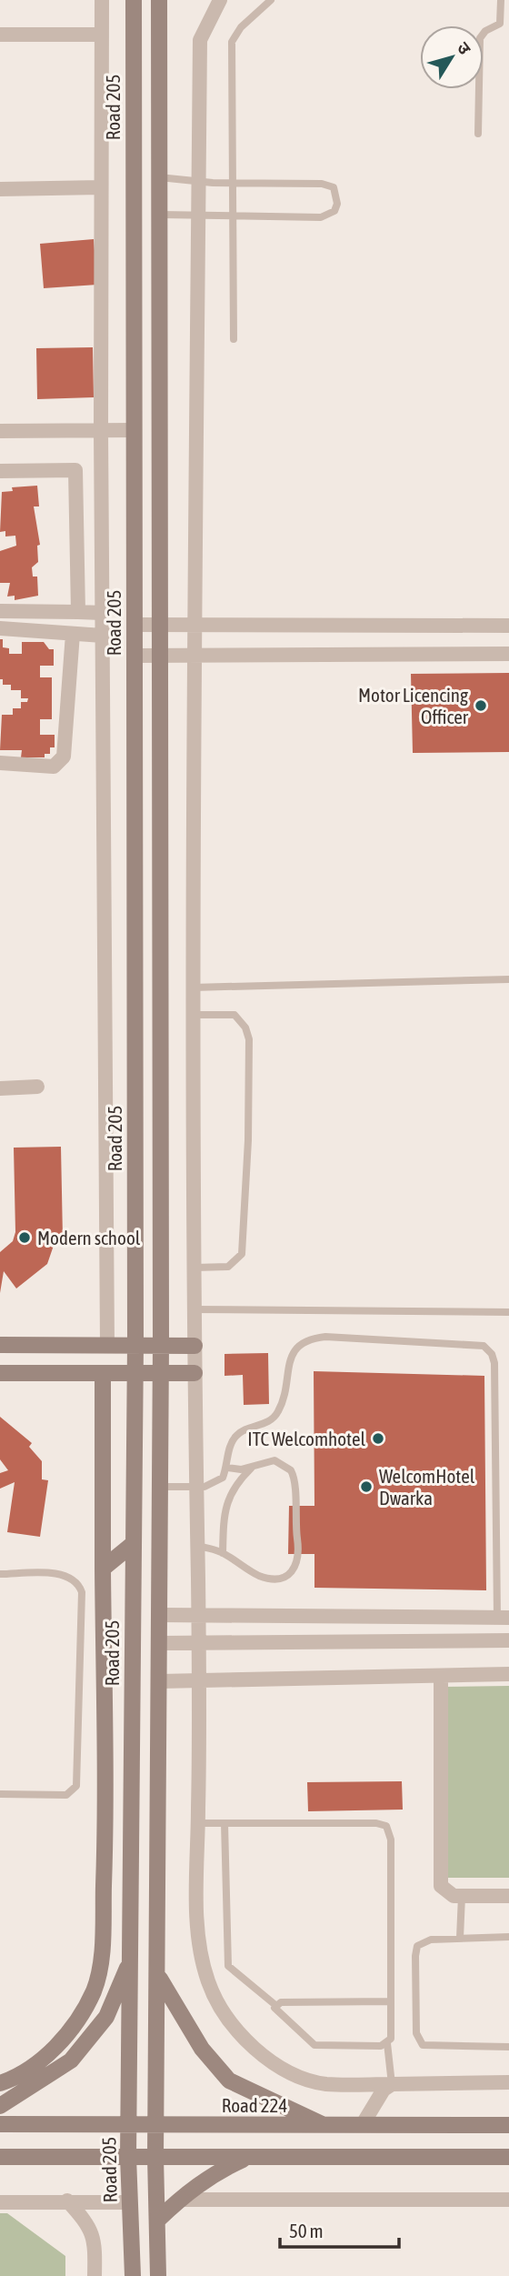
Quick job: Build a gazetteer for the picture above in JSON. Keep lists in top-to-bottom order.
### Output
{
  "streets": {
    "main road": ["Road 205", "Road 224"]
  },
  "crossings": [
    ["Road 205", "Road 224"]
  ],
  "places": [
    "Motor Licencing Officer",
    "Modern school",
    "ITC Welcomhotel",
    "WelcomHotel Dwarka"
  ],
  "scale_bar": "50 m",
  "north": "top right"
}
